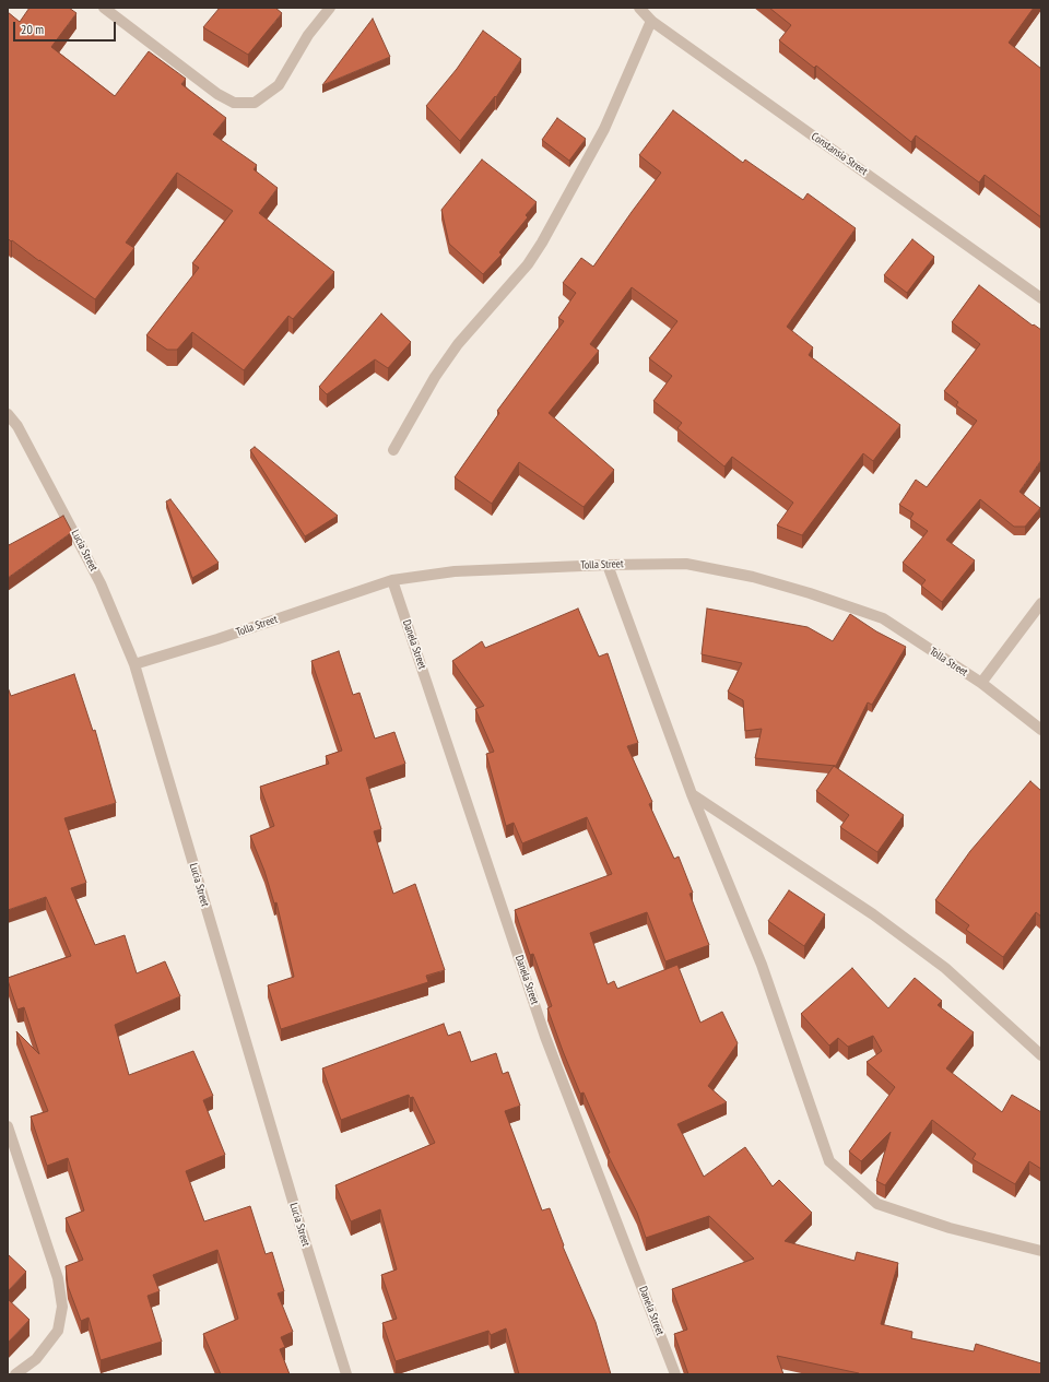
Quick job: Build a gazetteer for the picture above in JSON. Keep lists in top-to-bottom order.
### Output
{
  "streets": {
    "street": [
      "Constansia Street",
      "Lucia Street",
      "Tolla Street",
      "Danela Street"
    ]
  },
  "crossings": [
    ["Lucia Street", "Tolla Street"],
    ["Tolla Street", "Danela Street"]
  ],
  "scale_bar": "20 m"
}
